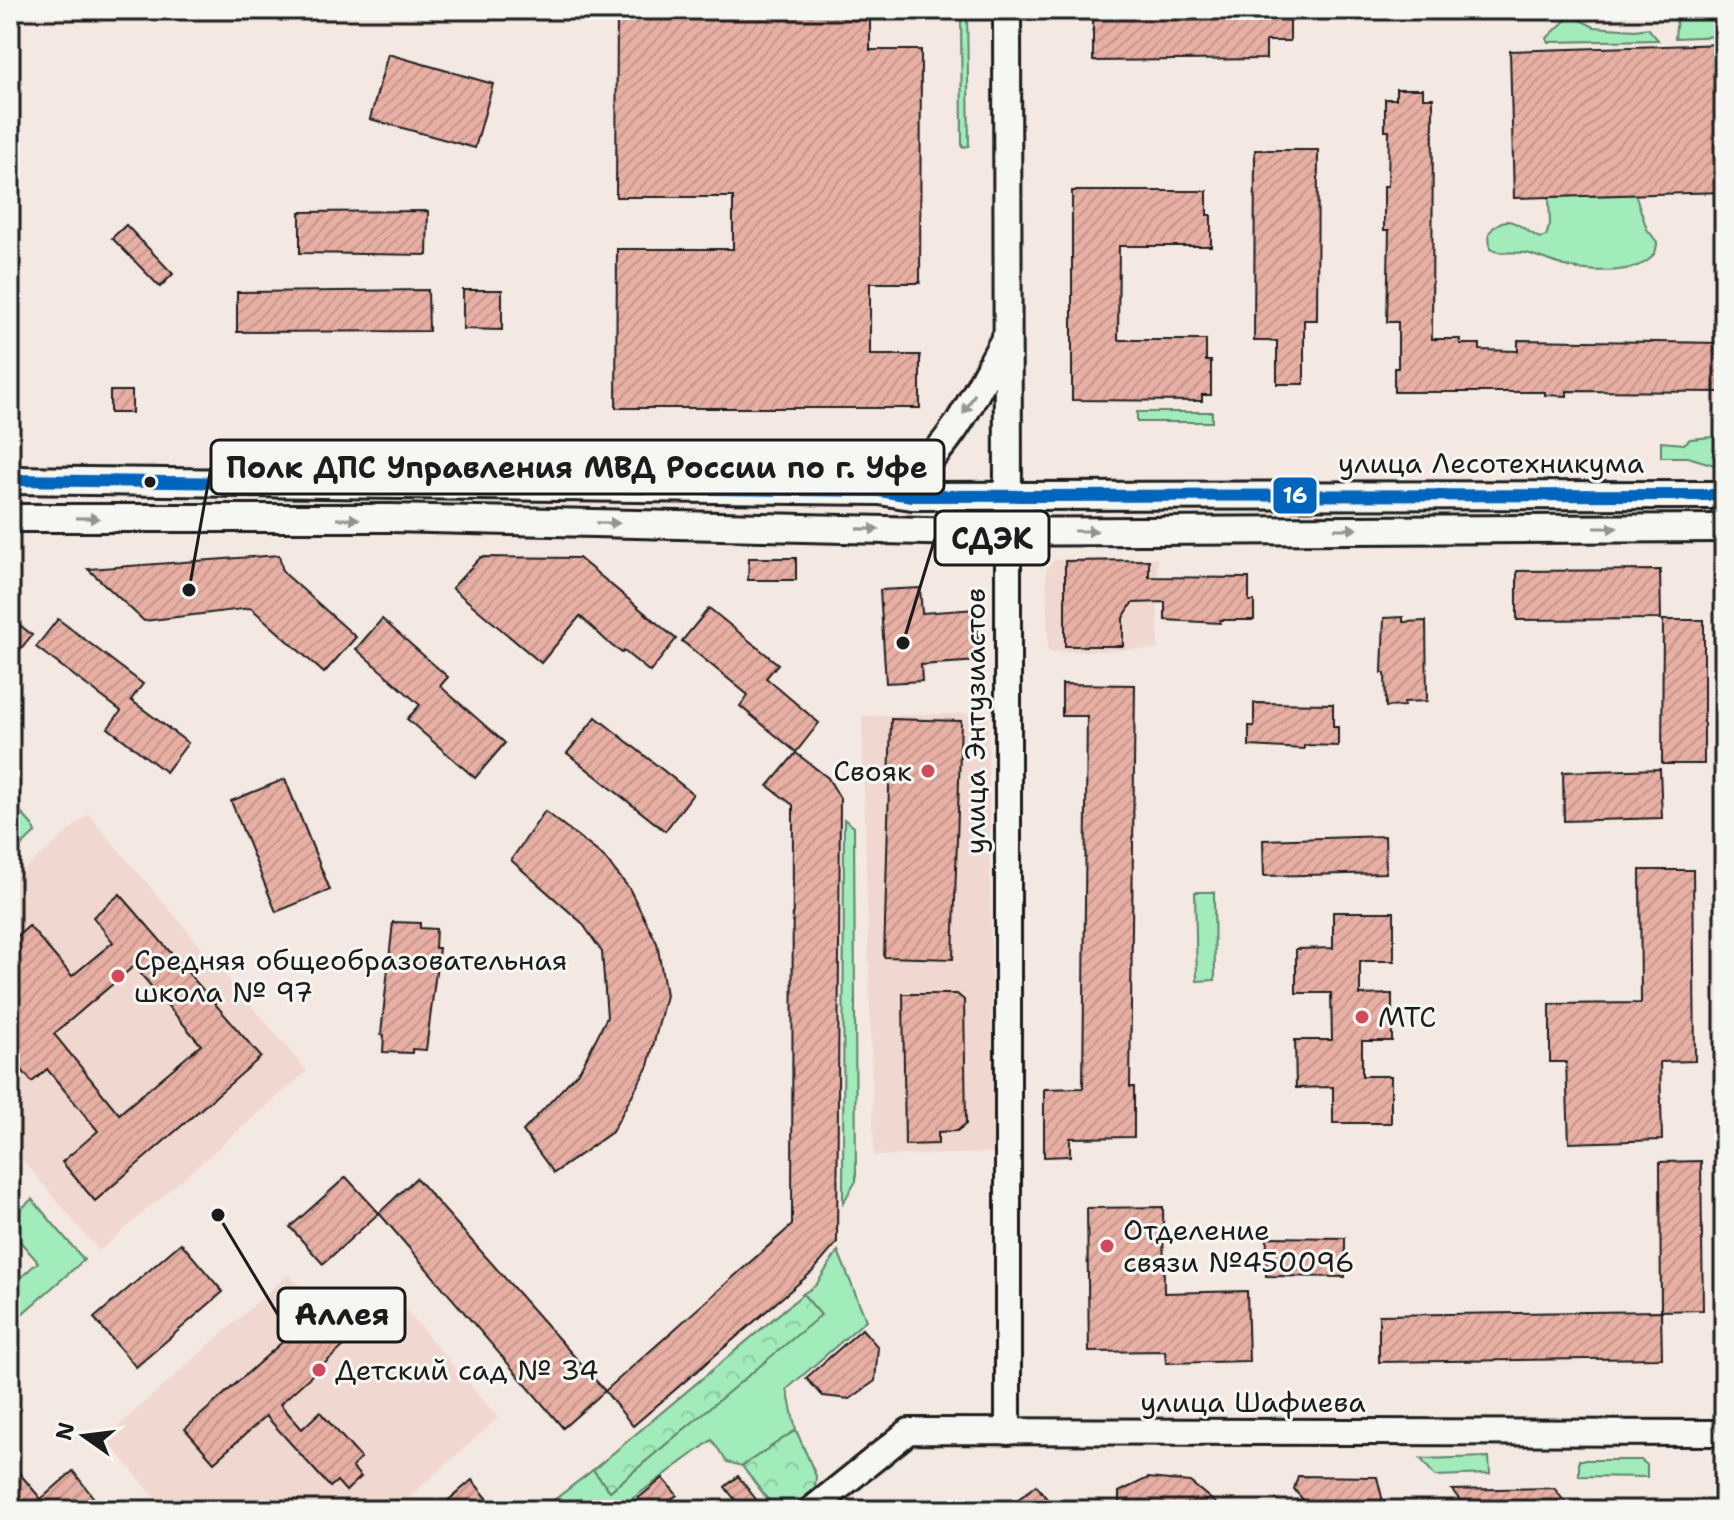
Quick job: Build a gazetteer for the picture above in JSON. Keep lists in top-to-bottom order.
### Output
{
  "streets": {
    "main road": ["улица Лесотехникума", "улица Энтузиастов"],
    "street": ["улица Шафиева"]
  },
  "crossings": [
    ["улица Лесотехникума", "улица Энтузиастов"],
    ["улица Энтузиастов", "улица Шафиева"]
  ],
  "places": [
    "Полк ДПС Управления МВД России по г. Уфе",
    "СДЭК",
    "Свояк",
    "Средняя общеобразовательная школа № 97",
    "МТС",
    "Аллея",
    "Отделение связи №450096",
    "Детский сад № 34"
  ],
  "lines": ["transit line 16"],
  "north": "left"
}
